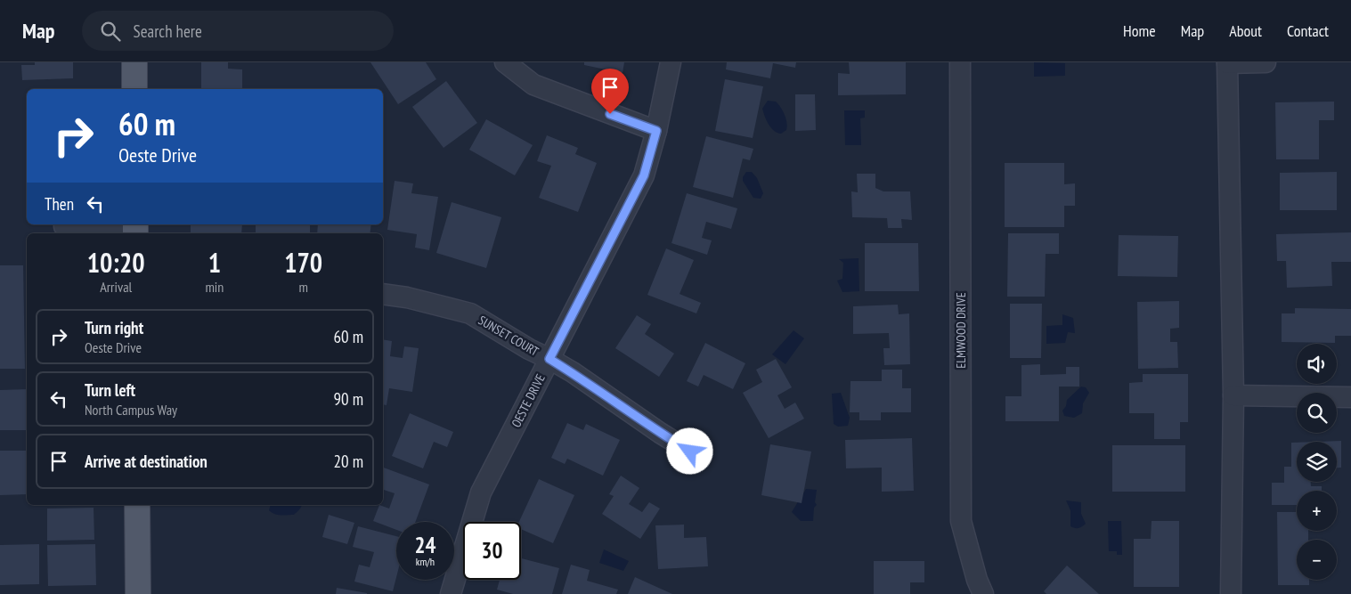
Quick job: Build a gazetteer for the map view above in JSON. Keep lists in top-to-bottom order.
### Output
{
  "streets": {
    "street": ["ELMWOOD DRIVE", "SUNSET COURT", "OESTE DRIVE"]
  },
  "crossings": [
    ["SUNSET COURT", "OESTE DRIVE"]
  ],
  "page": {
    "header": "Map",
    "search": "Search here",
    "nav": [
      "Home",
      "Map",
      "About",
      "Contact"
    ],
    "turn": ["60 m", "Oeste Drive"],
    "then": "Then",
    "eta": [
      "10:20",
      "Arrival",
      "1",
      "min",
      "170",
      "m"
    ],
    "list": [
      {
        "name": "Turn right",
        "note": "Oeste Drive",
        "value": "60 m"
      },
      {
        "name": "Turn left",
        "note": "North Campus Way",
        "value": "90 m"
      },
      {
        "name": "Arrive at destination",
        "value": "20 m"
      }
    ],
    "map_buttons": ["+", "−"],
    "speed": "24 km/h",
    "limit": "30"
  }
}
